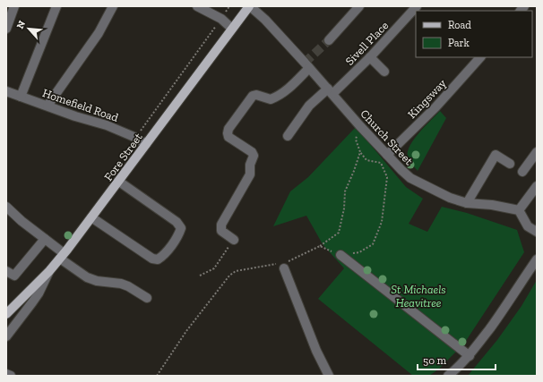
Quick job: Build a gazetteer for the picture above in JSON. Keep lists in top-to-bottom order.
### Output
{
  "streets": {
    "main road": ["Fore Street"],
    "street": [
      "Sivell Place",
      "Kingsway",
      "Homefield Road",
      "Church Street"
    ]
  },
  "crossings": [
    ["Sivell Place", "Church Street"],
    ["Kingsway", "Church Street"],
    ["Homefield Road", "Fore Street"],
    ["Church Street", "Fore Street"]
  ],
  "parks": ["St Michaels Heavitree"],
  "legend": ["Road", "Park"],
  "scale_bar": "50 m",
  "north": "top left"
}
